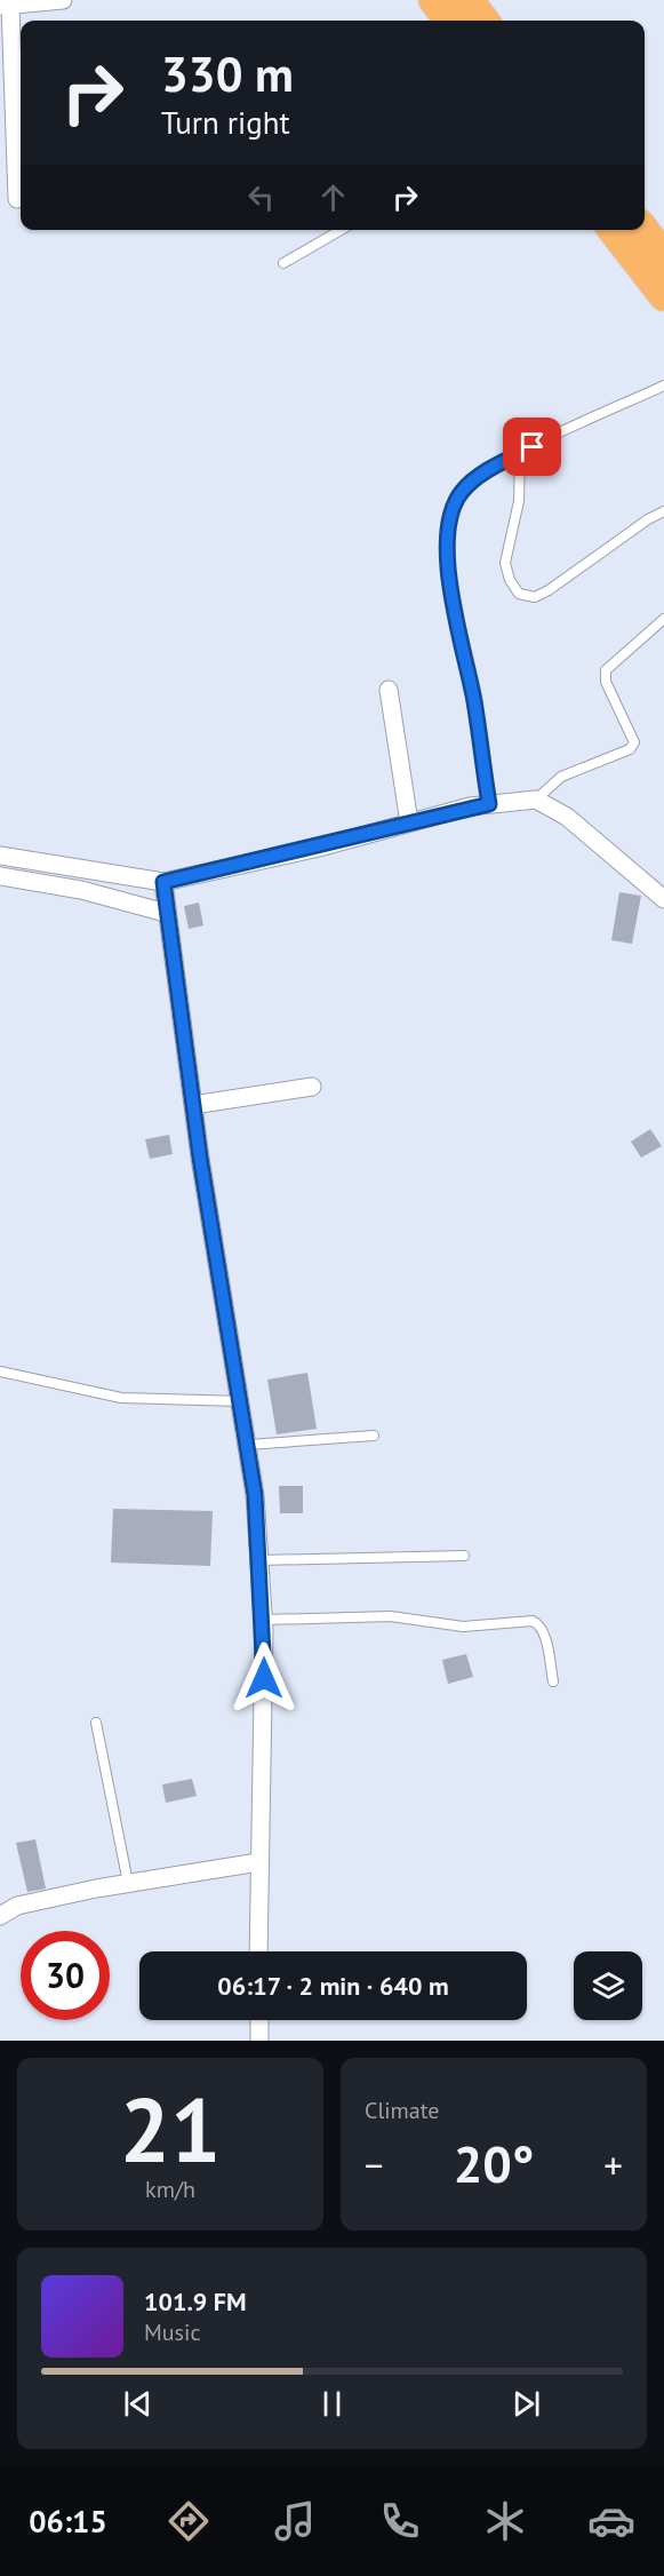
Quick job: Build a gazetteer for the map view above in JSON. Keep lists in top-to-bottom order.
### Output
{
  "page": {
    "turn": ["330 m", "Turn right"],
    "limit": "30",
    "trip": "06:17 · 2 min · 640 m",
    "tile": [
      ["21", "km/h"],
      "Climate"
    ],
    "heat": ["−", "20°", "+"],
    "song": ["101.9 FM", "Music"],
    "tabs": "06:15"
  }
}
